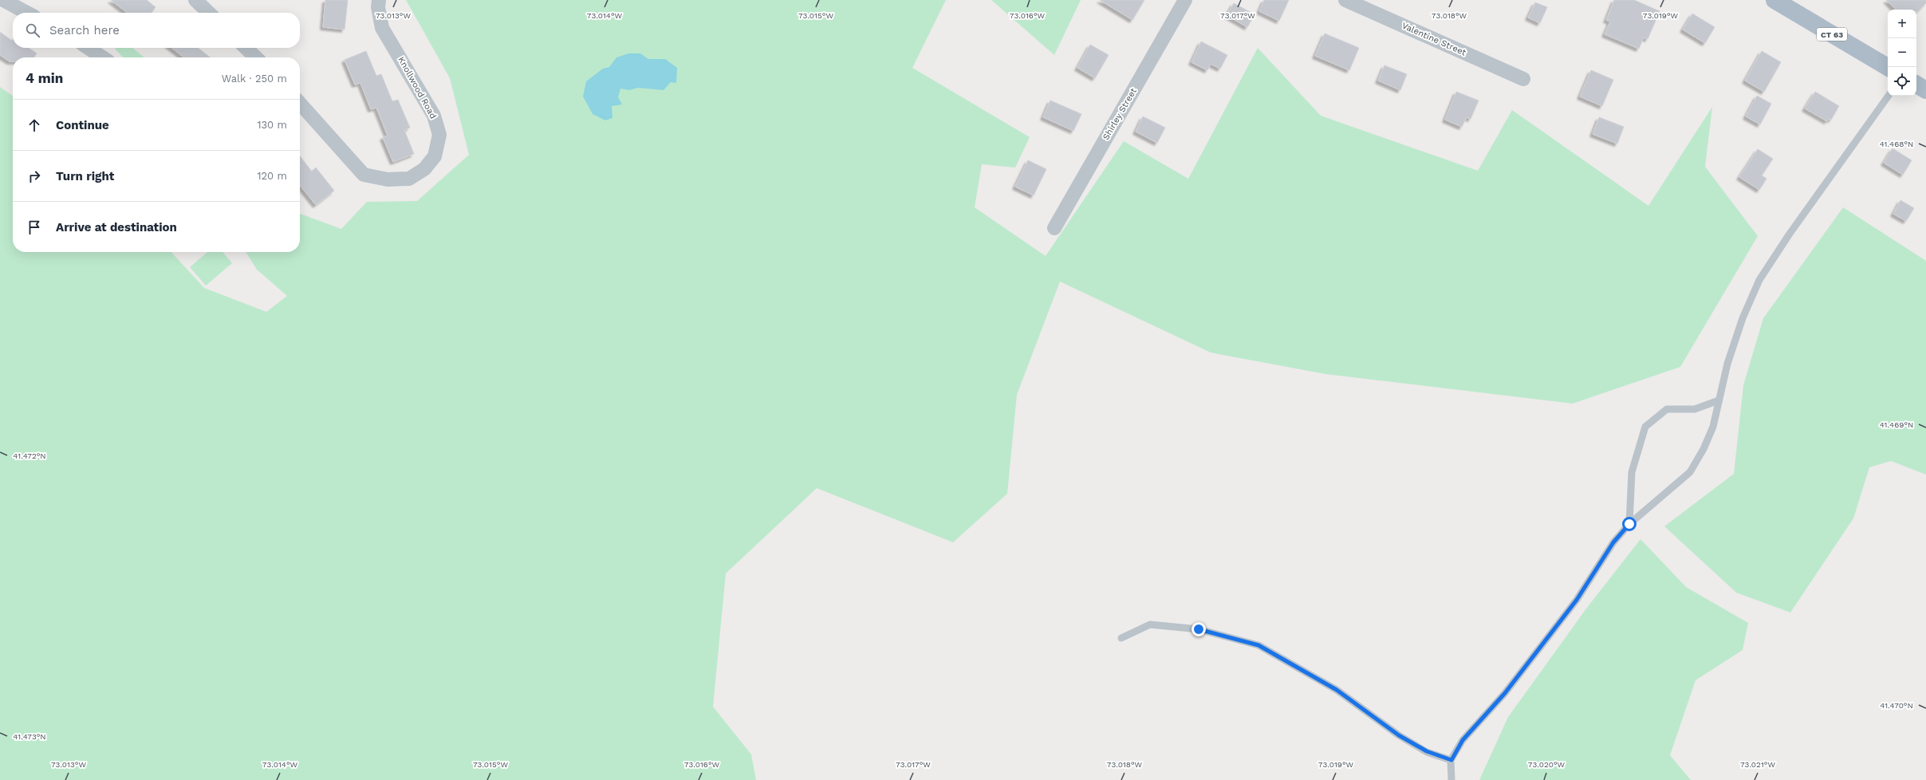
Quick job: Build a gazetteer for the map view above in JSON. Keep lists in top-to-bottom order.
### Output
{
  "streets": {
    "main road": ["CT 63"],
    "street": ["Valentine Street", "Knollwood Road", "Shirley Street"]
  },
  "page": {
    "map_buttons": ["+", "−"],
    "search": "Search here",
    "heading": ["4 min", "Walk · 250 m"],
    "list": [
      ["Continue", "130 m"],
      ["Turn right", "120 m"],
      "Arrive at destination"
    ]
  },
  "coordinates": [
    "73.013°W",
    "73.014°W",
    "73.015°W",
    "73.016°W",
    "73.017°W",
    "73.018°W",
    "73.019°W",
    "41.468°N",
    "41.469°N",
    "41.472°N",
    "41.470°N",
    "41.473°N",
    "73.020°W",
    "73.021°W"
  ]
}
